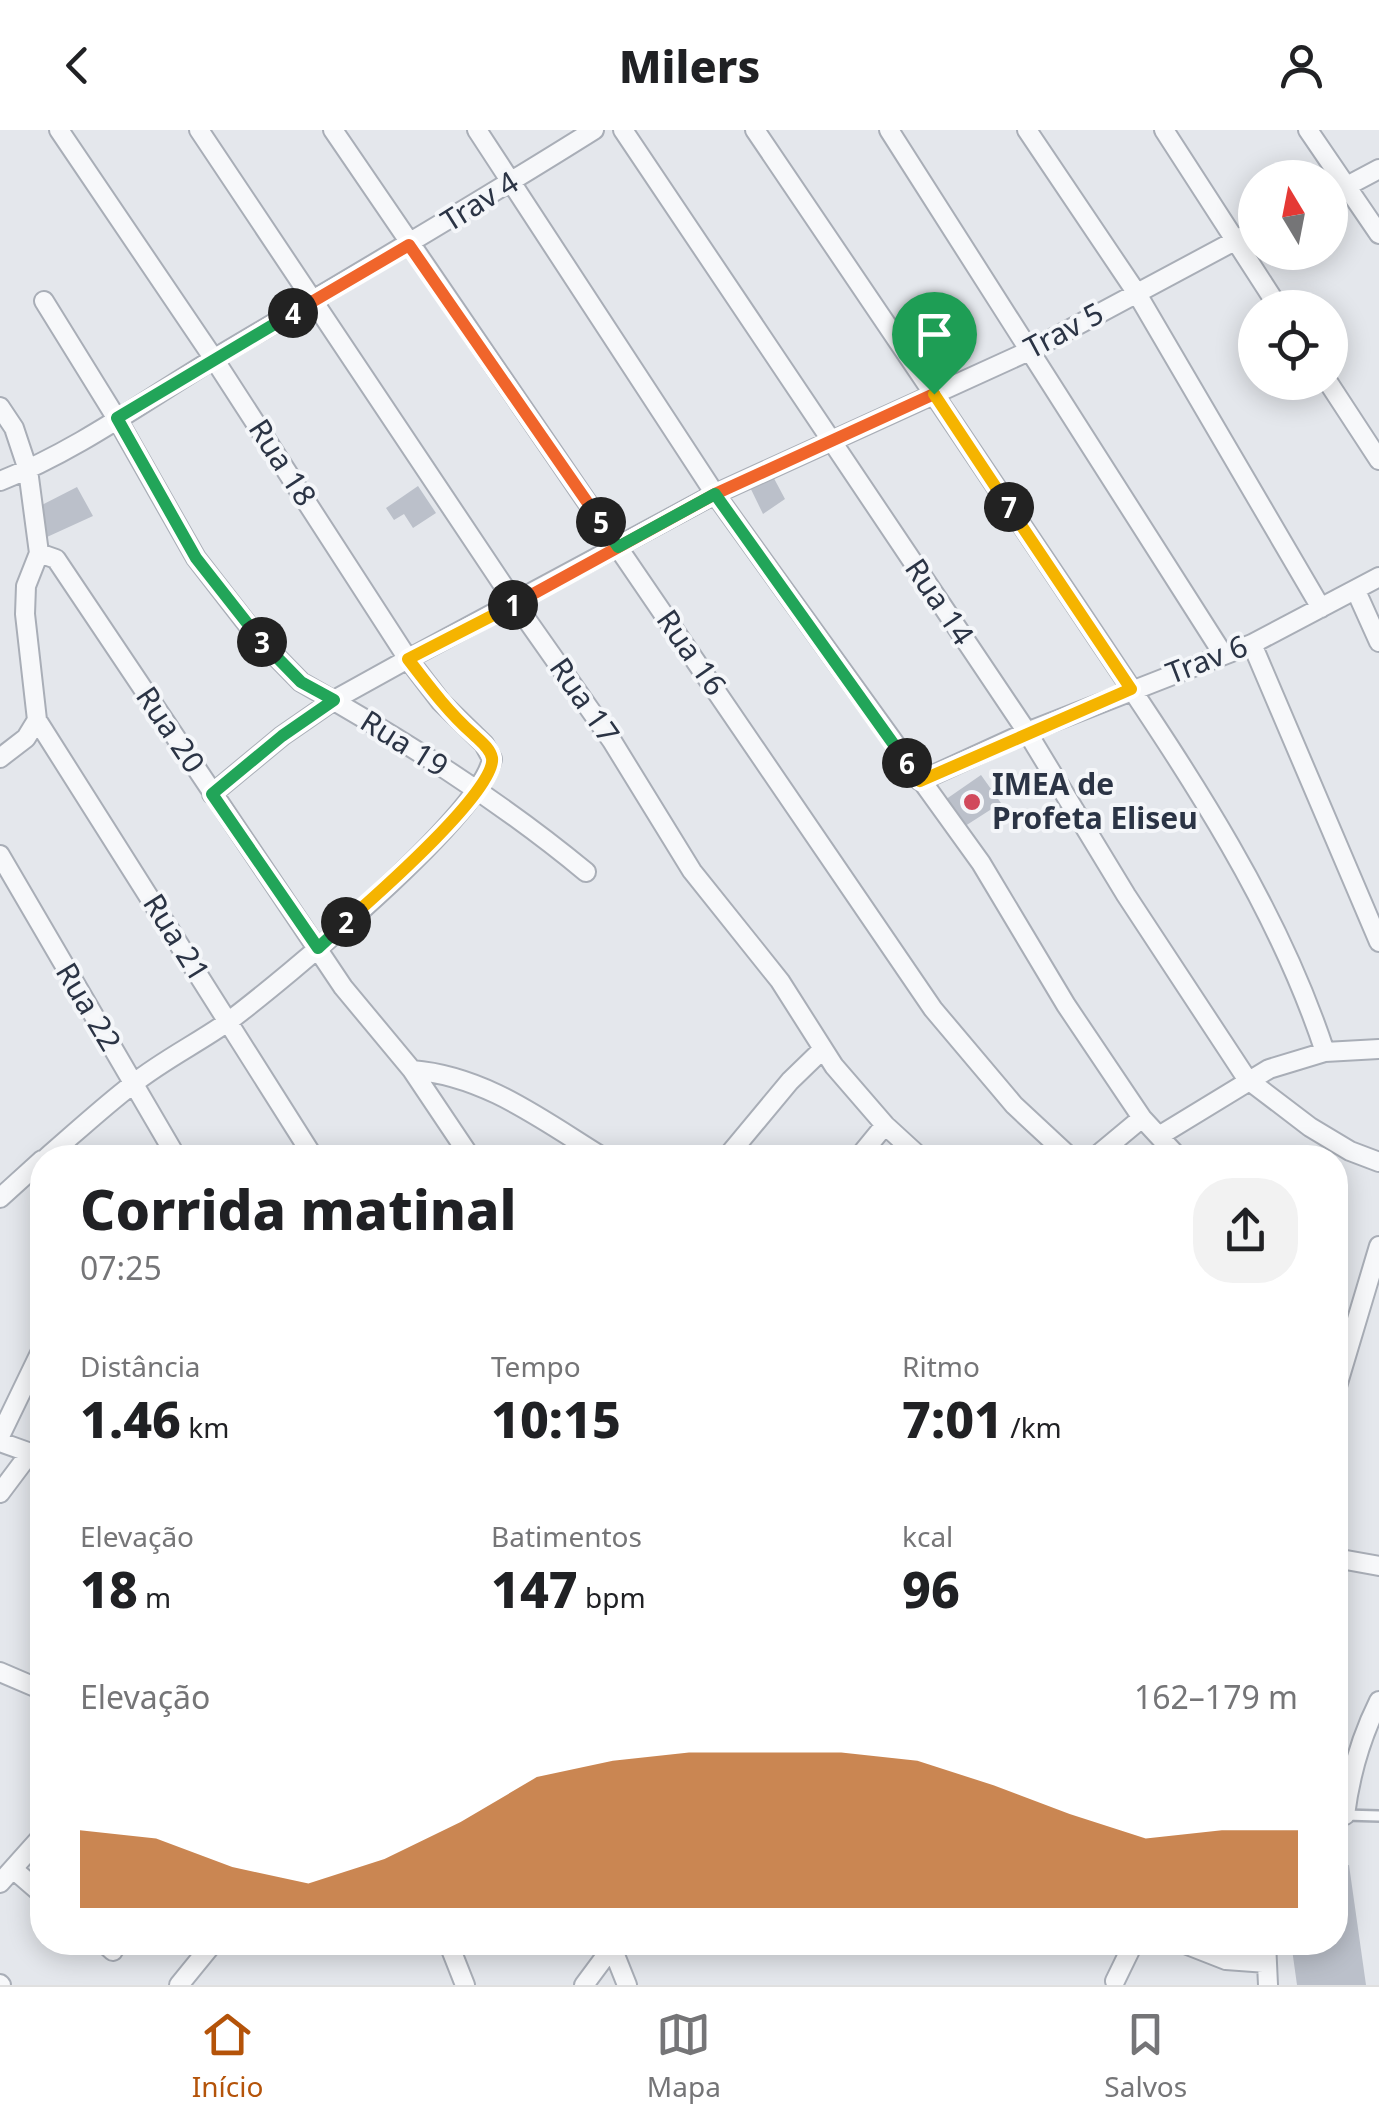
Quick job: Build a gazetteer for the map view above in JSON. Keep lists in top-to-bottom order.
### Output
{
  "streets": {
    "street": [
      "Trav 4",
      "Trav 5",
      "Rua 18",
      "Rua 14",
      "Rua 16",
      "Trav 6",
      "Rua 17",
      "Rua 20",
      "Rua 19",
      "Rua 21",
      "Rua 22"
    ]
  },
  "crossings": [
    ["Trav 4", "Rua 18"],
    ["Trav 4", "Rua 16"],
    ["Trav 4", "Rua 17"],
    ["Trav 4", "Rua 19"],
    ["Trav 5", "Rua 18"],
    ["Trav 5", "Rua 14"],
    ["Trav 5", "Rua 16"],
    ["Trav 5", "Rua 17"],
    ["Trav 5", "Rua 20"],
    ["Trav 5", "Rua 19"],
    ["Rua 18", "Rua 19"],
    ["Rua 14", "Trav 6"]
  ],
  "places": ["IMEA de Profeta Eliseu"],
  "north": "top",
  "page": {
    "header": "Milers",
    "pins": [
      "4",
      "7",
      "5",
      "1",
      "3",
      "6",
      "2"
    ],
    "heading": ["Corrida matinal", "07:25"],
    "stats": [
      ["Distância", "1.46 km"],
      ["Tempo", "10:15"],
      ["Ritmo", "7:01 /km"],
      ["Elevação", "18 m"],
      ["Batimentos", "147 bpm"],
      ["kcal", "96"]
    ],
    "chart": ["Elevação", "162–179 m"],
    "tabs": ["Início", "Mapa", "Salvos"]
  }
}
